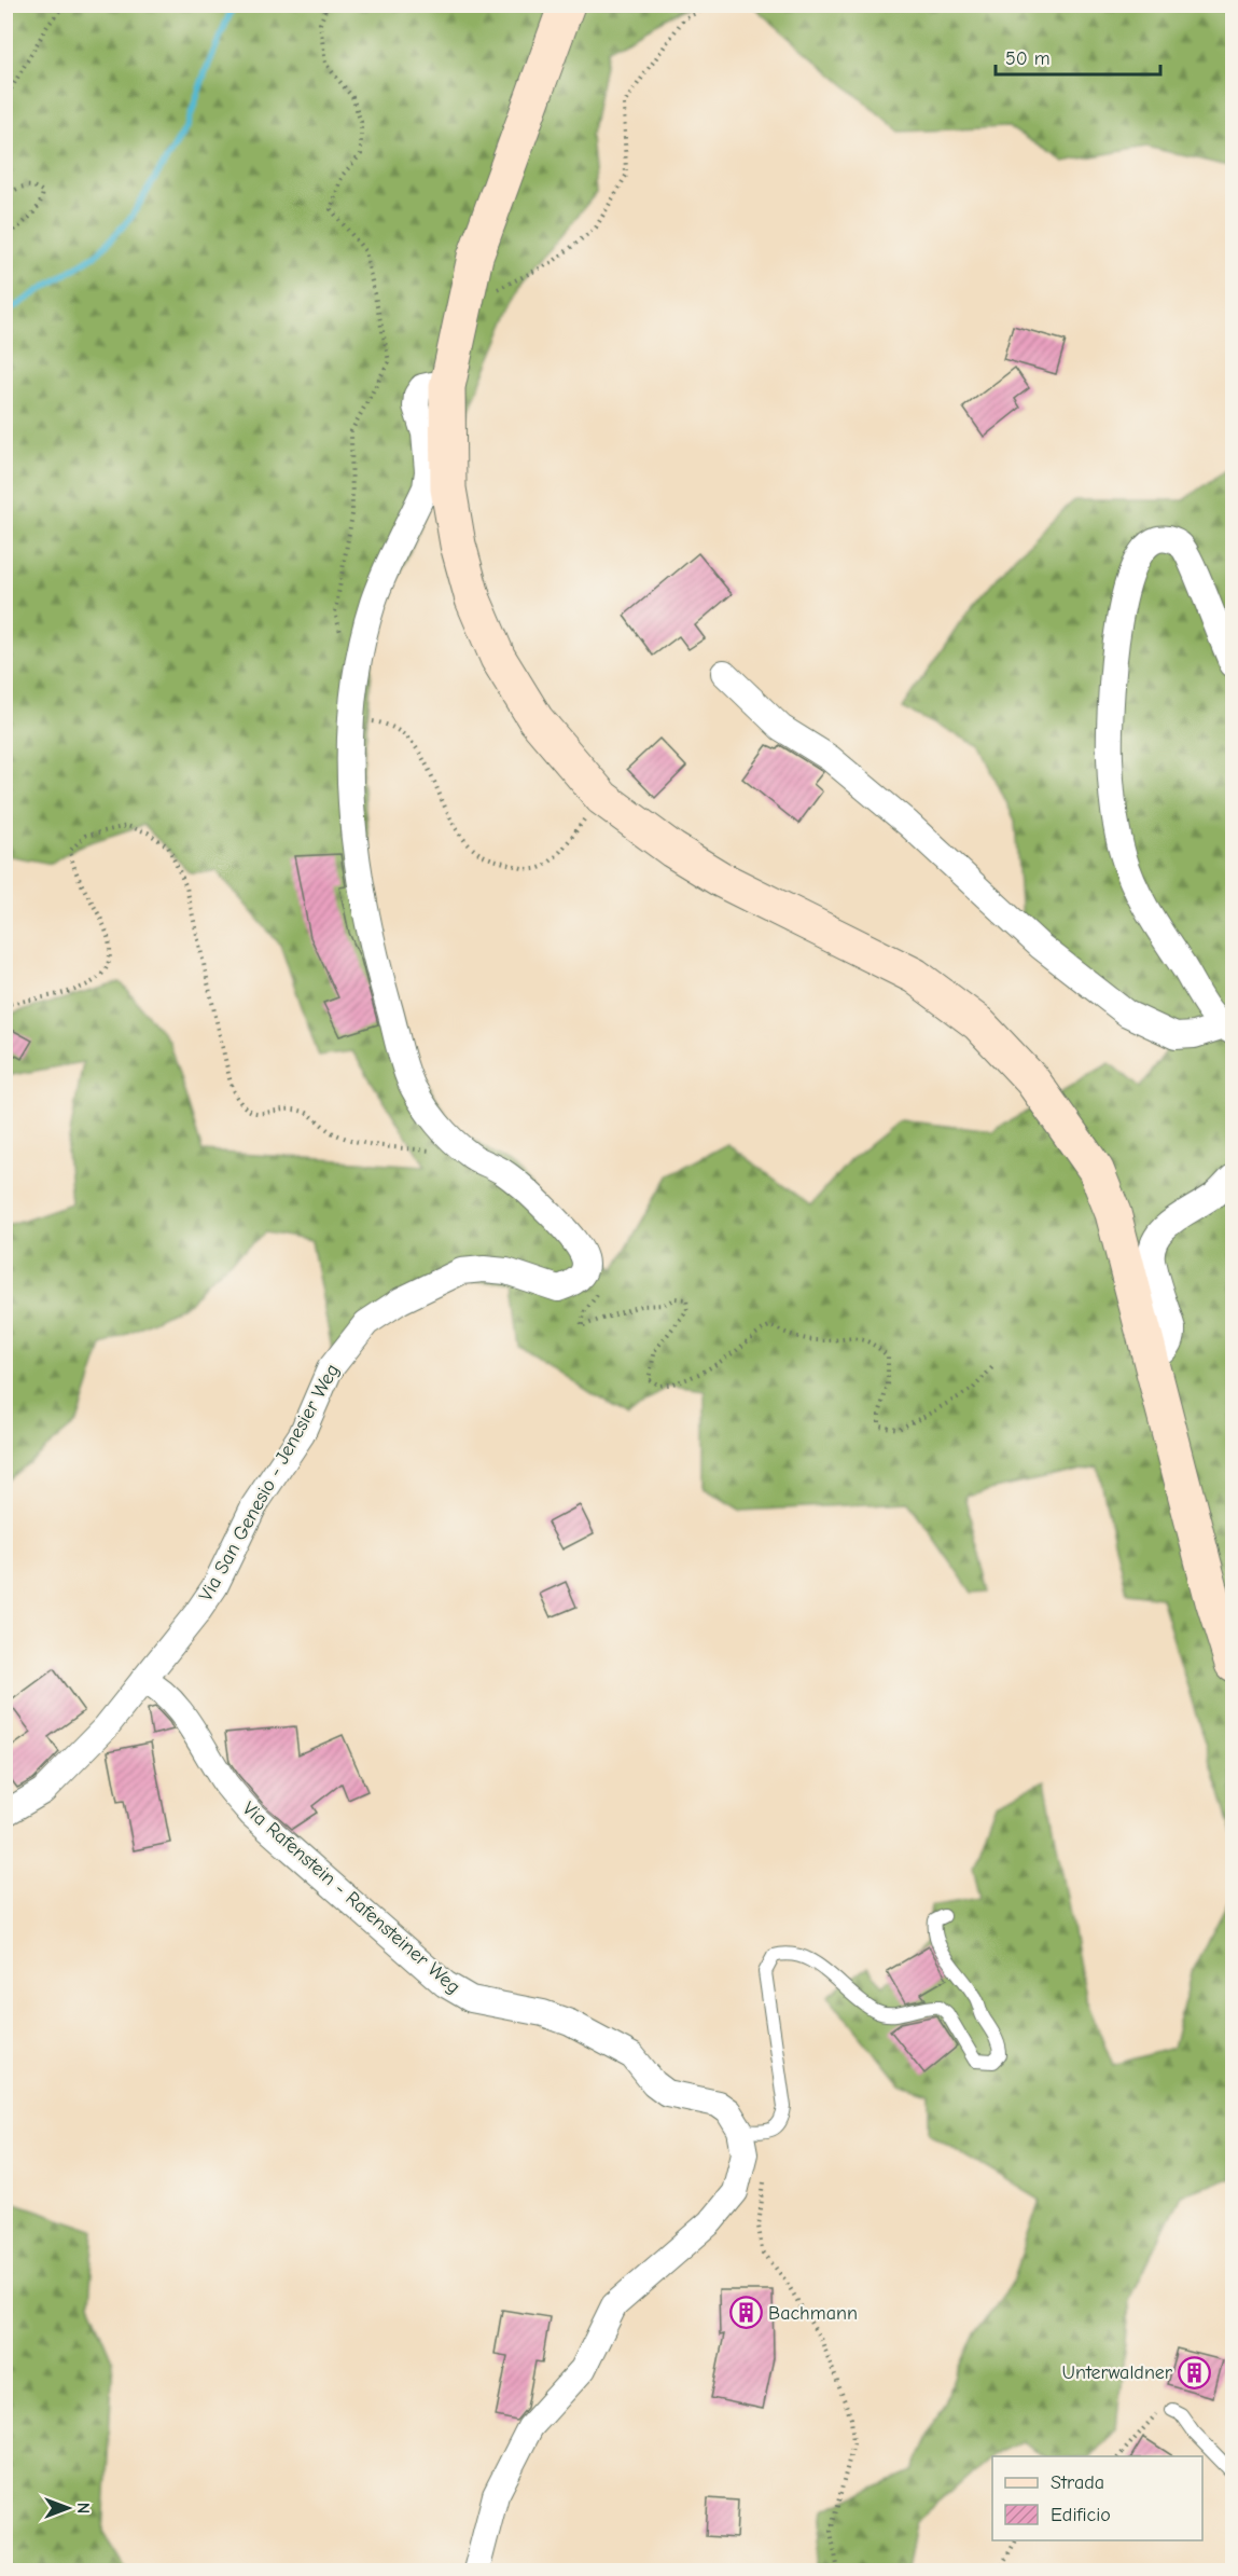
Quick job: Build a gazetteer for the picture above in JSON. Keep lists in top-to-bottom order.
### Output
{
  "streets": {
    "street": ["Via San Genesio - Jenesier Weg", "Via Rafenstein - Rafensteiner Weg"]
  },
  "crossings": [
    ["Via San Genesio - Jenesier Weg", "Via Rafenstein - Rafensteiner Weg"]
  ],
  "places": {
    "building": ["Bachmann", "Unterwaldner"]
  },
  "legend": ["Strada", "Edificio"],
  "scale_bar": "50 m",
  "north": "right"
}
